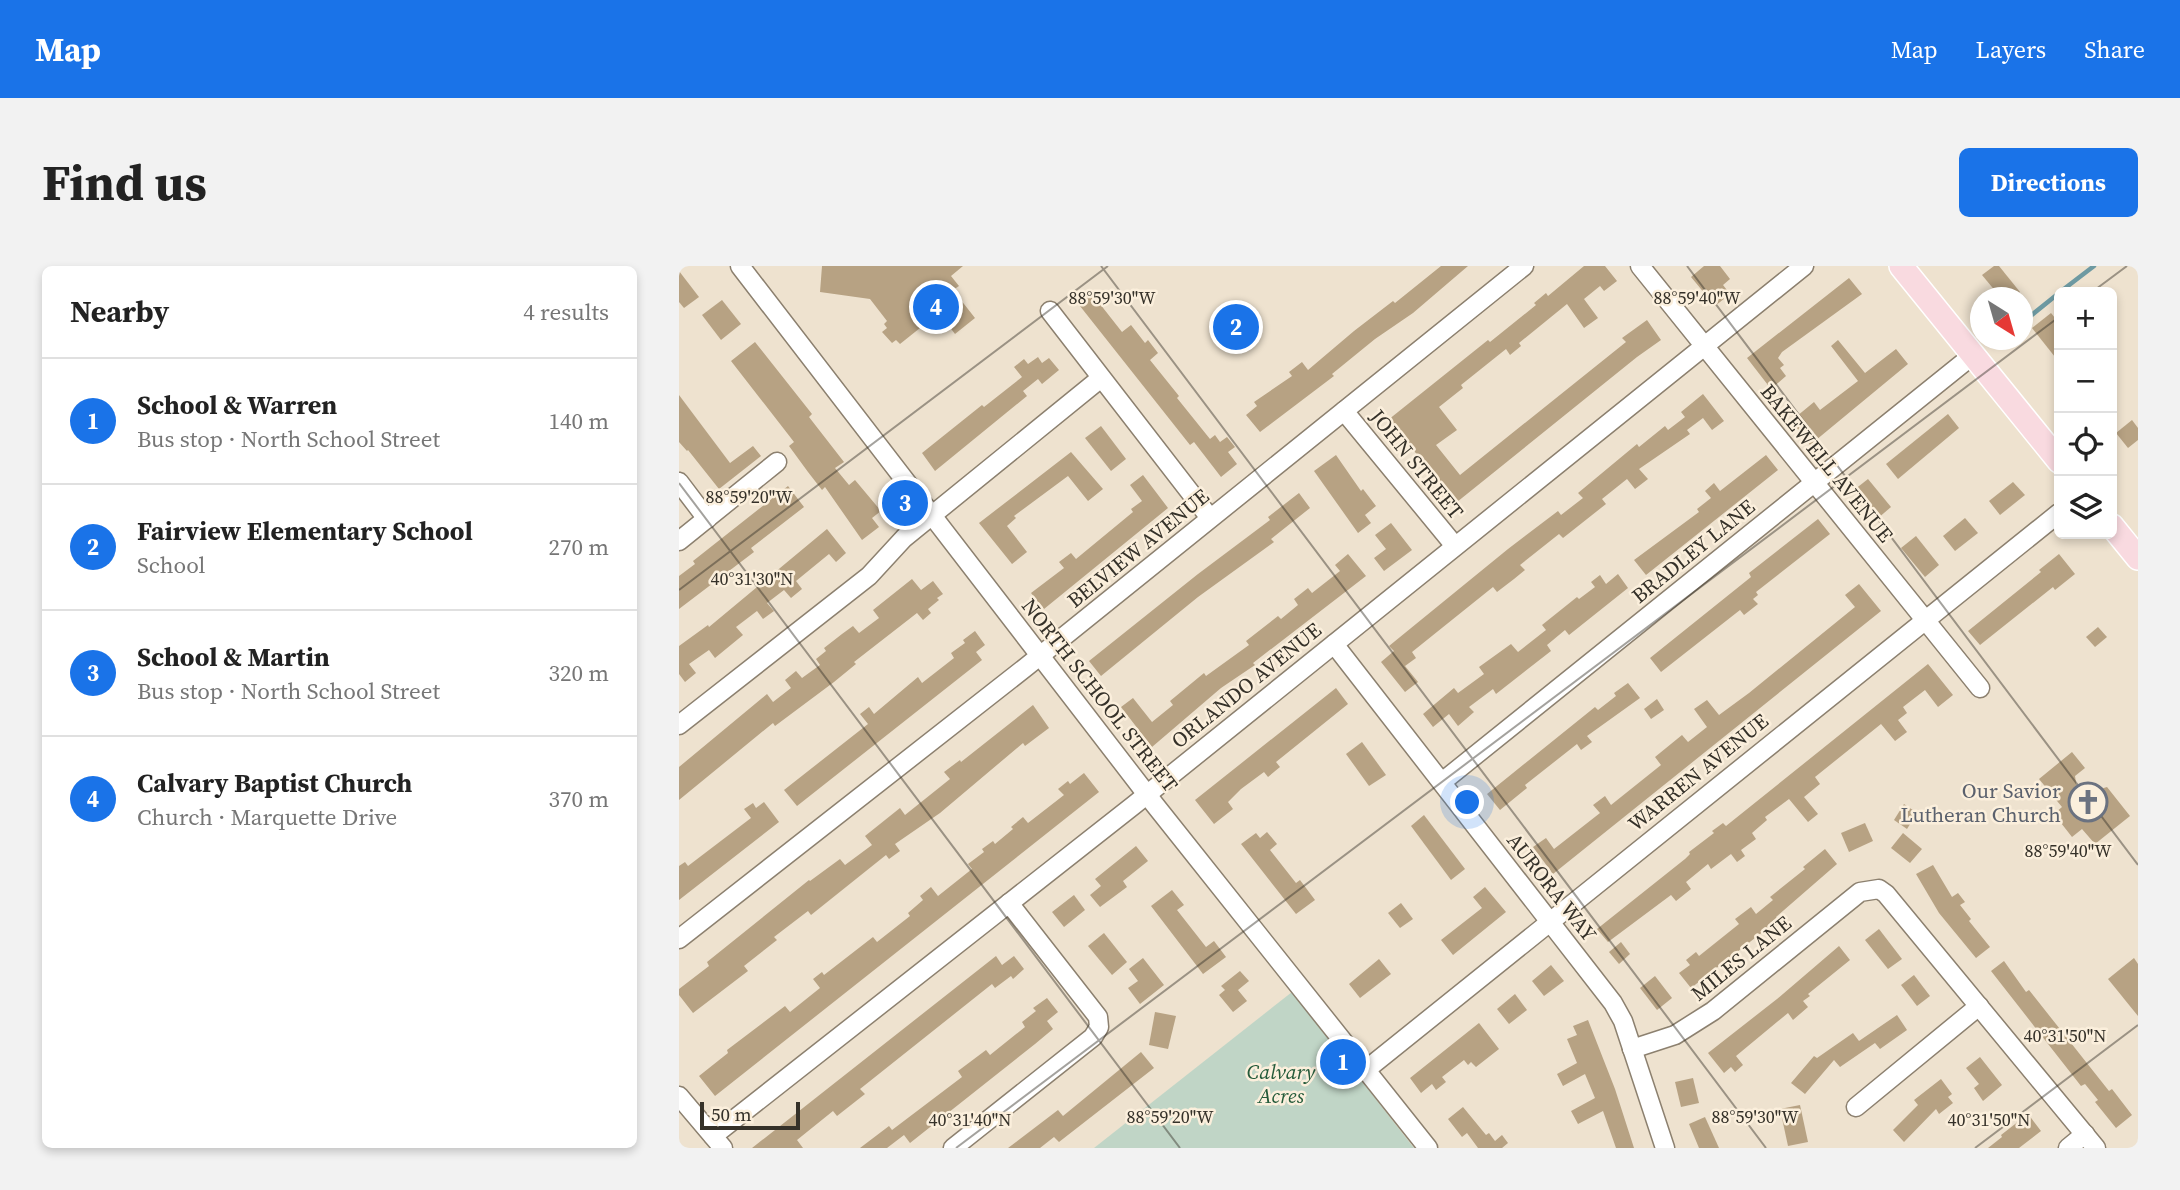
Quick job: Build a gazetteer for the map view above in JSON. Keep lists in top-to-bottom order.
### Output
{
  "streets": {
    "street": [
      "BAKEWELL AVENUE",
      "JOHN STREET",
      "BELVIEW AVENUE",
      "BRADLEY LANE",
      "ORLANDO AVENUE",
      "NORTH SCHOOL STREET",
      "WARREN AVENUE",
      "AURORA WAY",
      "MILES LANE"
    ]
  },
  "crossings": [
    ["BAKEWELL AVENUE", "BRADLEY LANE"],
    ["BAKEWELL AVENUE", "ORLANDO AVENUE"],
    ["BAKEWELL AVENUE", "WARREN AVENUE"],
    ["JOHN STREET", "BELVIEW AVENUE"],
    ["JOHN STREET", "ORLANDO AVENUE"],
    ["BELVIEW AVENUE", "NORTH SCHOOL STREET"],
    ["BRADLEY LANE", "AURORA WAY"],
    ["ORLANDO AVENUE", "NORTH SCHOOL STREET"],
    ["ORLANDO AVENUE", "AURORA WAY"],
    ["NORTH SCHOOL STREET", "WARREN AVENUE"],
    ["WARREN AVENUE", "AURORA WAY"],
    ["AURORA WAY", "MILES LANE"]
  ],
  "parks": ["Calvary Acres"],
  "places": {
    "church": ["Our Savior Lutheran Church"]
  },
  "scale_bar": "50 m",
  "north": "bottom right",
  "page": {
    "header": "Map",
    "nav": ["Map", "Layers", "Share"],
    "buttons": "Directions",
    "title": "Find us",
    "heading": ["Nearby", "4 results"],
    "pins": [
      "4",
      "2",
      "3",
      "1"
    ],
    "map_buttons": ["+", "−"],
    "list": [
      {
        "mark": "1",
        "name": "School & Warren",
        "note": "Bus stop · North School Street",
        "value": "140 m"
      },
      {
        "mark": "2",
        "name": "Fairview Elementary School",
        "note": "School",
        "value": "270 m"
      },
      {
        "mark": "3",
        "name": "School & Martin",
        "note": "Bus stop · North School Street",
        "value": "320 m"
      },
      {
        "mark": "4",
        "name": "Calvary Baptist Church",
        "note": "Church · Marquette Drive",
        "value": "370 m"
      }
    ],
    "scale": "50 m"
  },
  "coordinates": [
    "88°59'40\"W",
    "88°59'30\"W",
    "88°59'20\"W",
    "40°31'30\"N",
    "40°31'50\"N",
    "40°31'40\"N"
  ]
}
